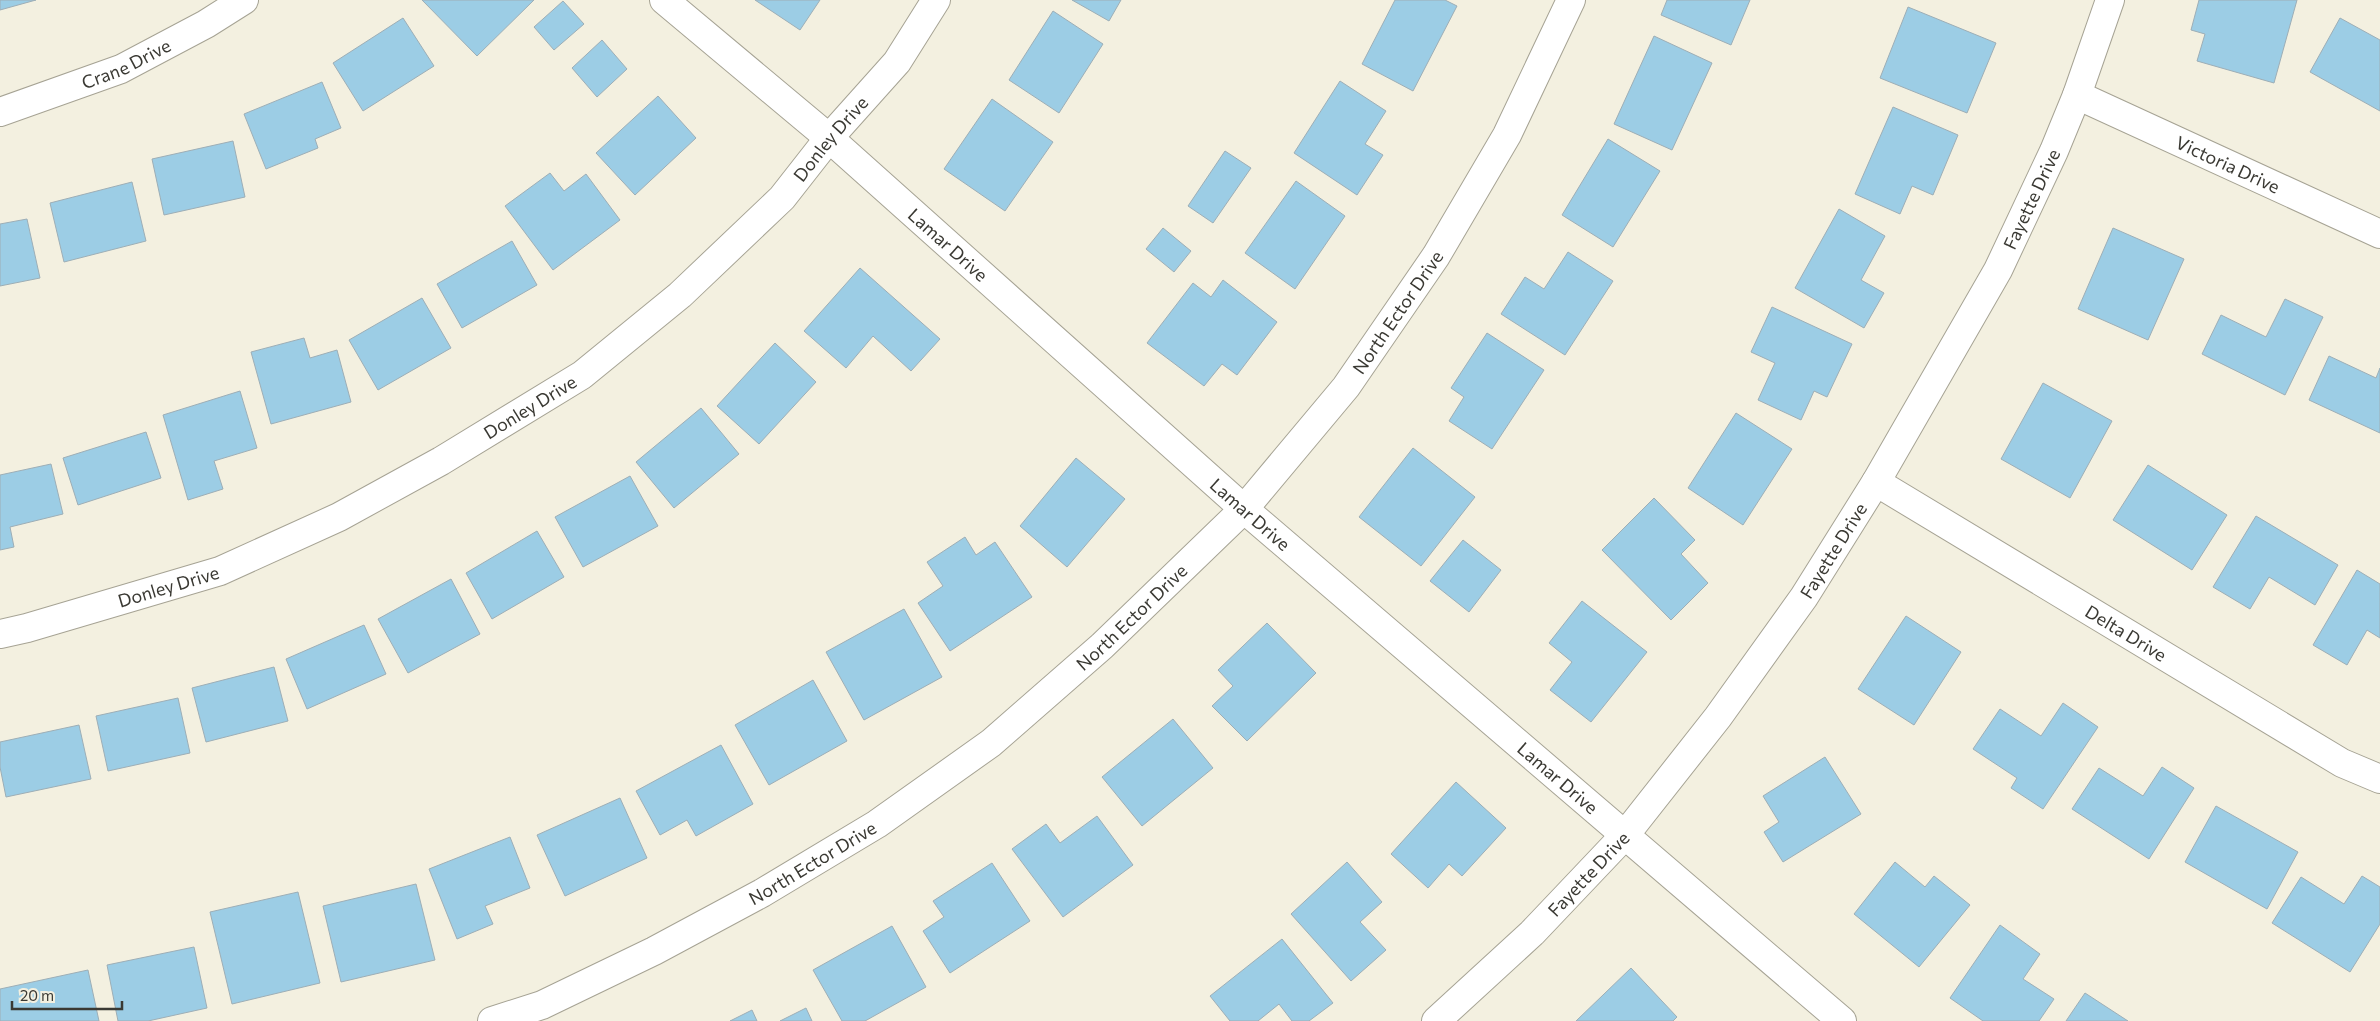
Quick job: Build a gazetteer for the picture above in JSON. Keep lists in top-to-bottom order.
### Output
{
  "streets": {
    "street": [
      "Crane Drive",
      "Donley Drive",
      "Victoria Drive",
      "Fayette Drive",
      "Lamar Drive",
      "North Ector Drive",
      "Delta Drive"
    ]
  },
  "crossings": [
    ["Donley Drive", "Lamar Drive"],
    ["Victoria Drive", "Fayette Drive"],
    ["Fayette Drive", "Lamar Drive"],
    ["Fayette Drive", "Delta Drive"],
    ["Lamar Drive", "North Ector Drive"]
  ],
  "scale_bar": "20 m"
}
